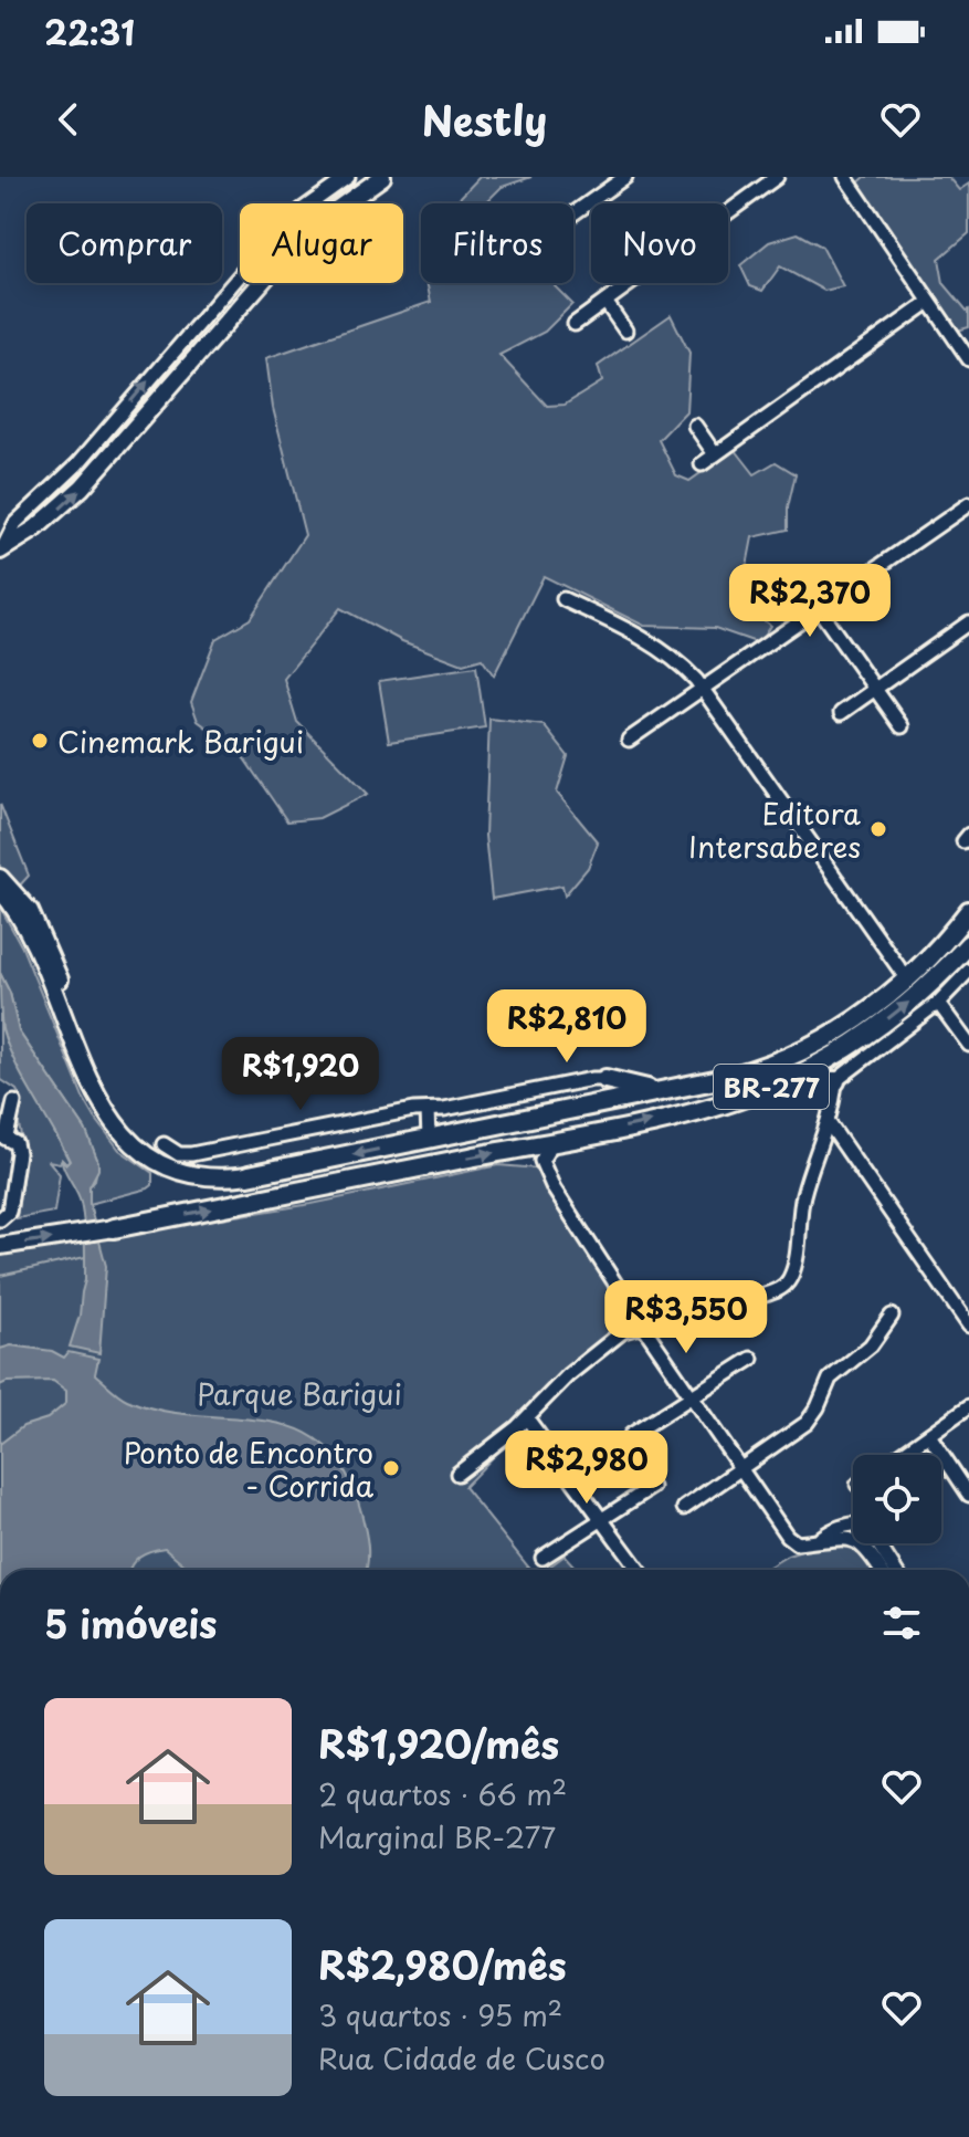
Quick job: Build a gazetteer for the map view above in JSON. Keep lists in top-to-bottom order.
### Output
{
  "streets": {
    "highway": ["BR-277"]
  },
  "parks": ["Parque Barigui"],
  "places": ["Cinemark Barigui", "Editora Intersaberes", "Ponto de Encontro - Corrida"],
  "page": {
    "status": "22:31",
    "header": "Nestly",
    "chip": [
      "Comprar",
      "Alugar",
      "Filtros",
      "Novo"
    ],
    "price": [
      "R$2,370",
      "R$2,810",
      "R$1,920",
      "R$3,550",
      "R$2,980"
    ],
    "heading": "5 imóveis",
    "list": [
      {
        "name": "R$1,920/mês",
        "note": "2 quartos · 66 m² · Marginal BR-277"
      },
      {
        "name": "R$2,980/mês",
        "note": "3 quartos · 95 m² · Rua Cidade de Cusco"
      }
    ]
  }
}
